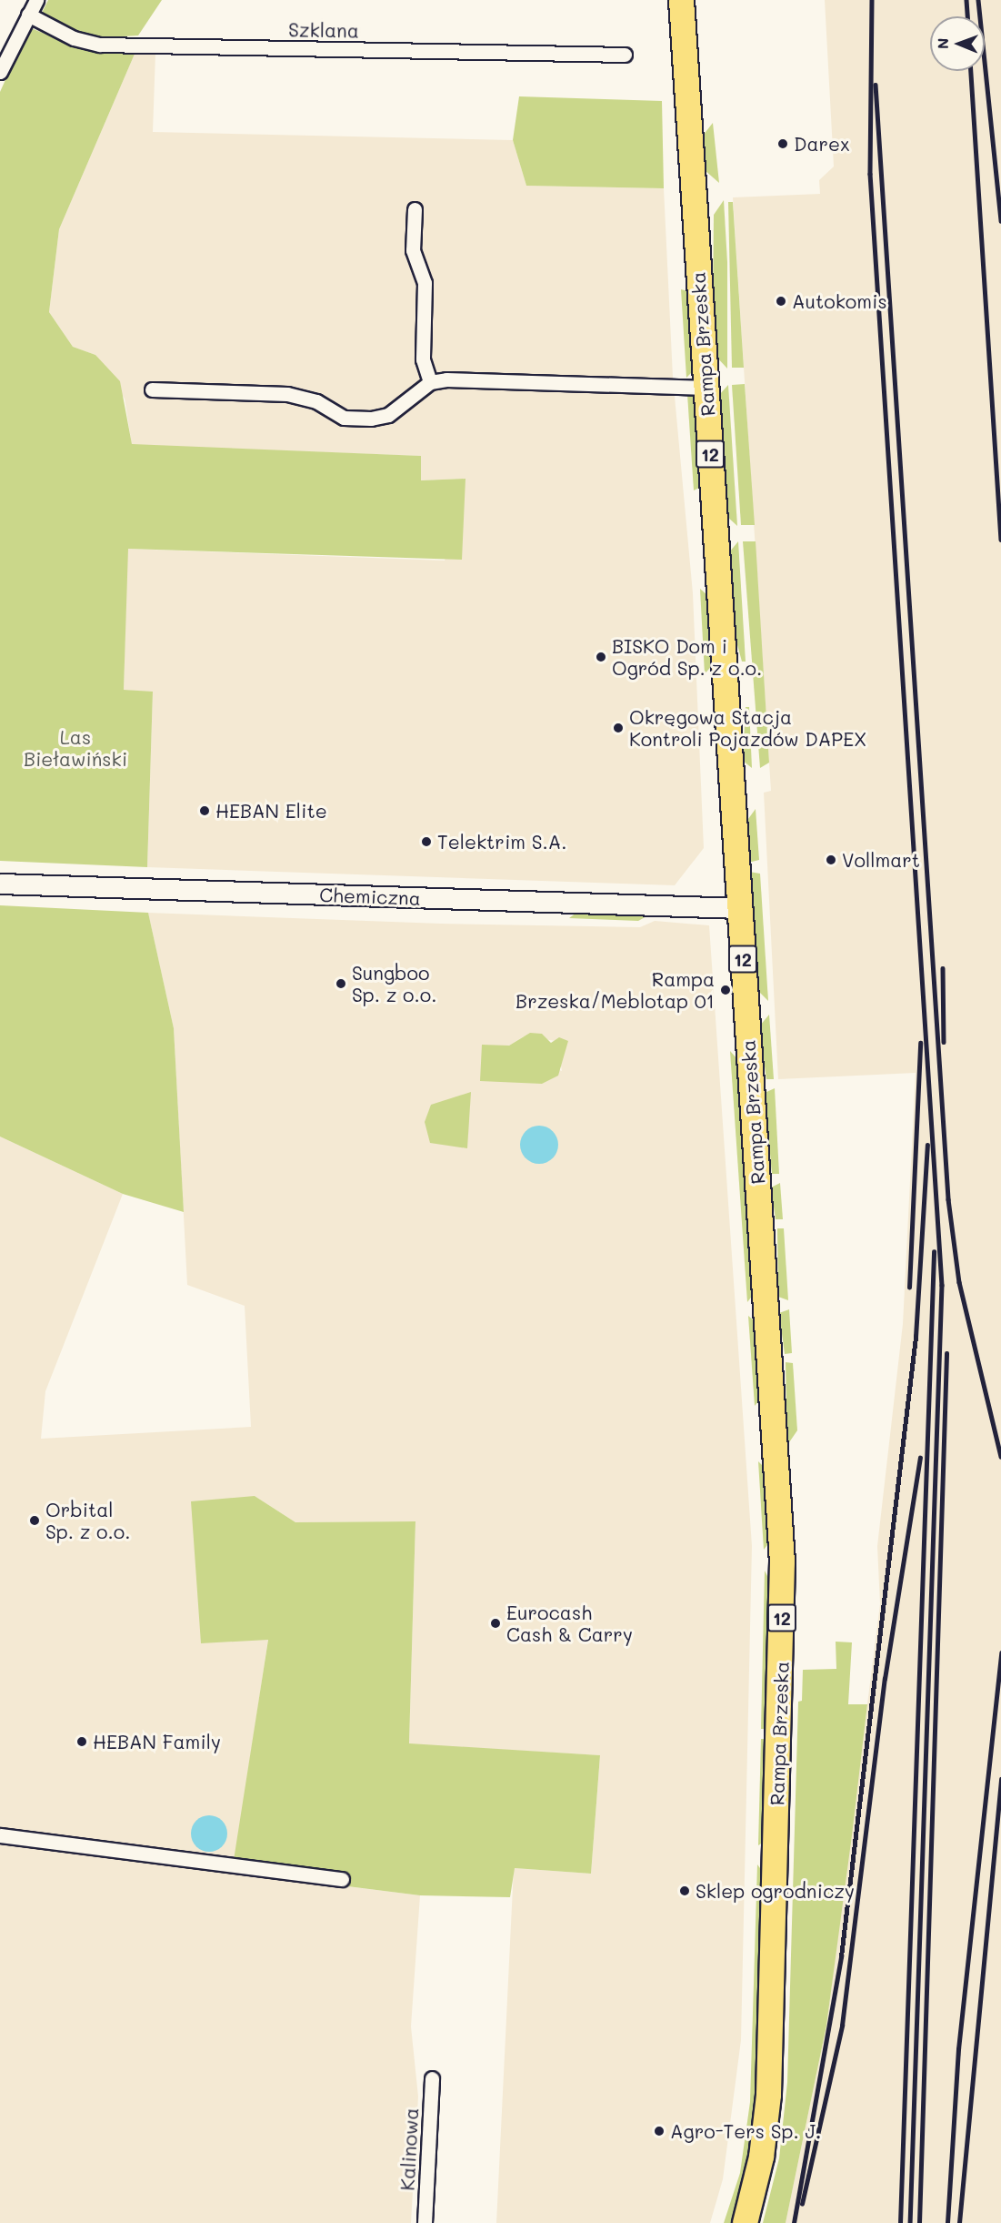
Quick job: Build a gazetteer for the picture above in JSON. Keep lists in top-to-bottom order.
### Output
{
  "streets": {
    "highway": ["Rampa Brzeska", "12"],
    "street": ["Szklana", "Chemiczna", "Kalinowa"]
  },
  "crossings": [
    ["Rampa Brzeska", "Chemiczna"]
  ],
  "parks": ["Las Bieławiński"],
  "places": [
    "Darex",
    "Autokomis",
    "BISKO Dom i Ogród Sp. z o.o.",
    "Okręgowa Stacja Kontroli Pojazdów DAPEX",
    "HEBAN Elite",
    "Telektrim S.A.",
    "Vollmart",
    "Sungboo Sp. z o.o.",
    "Rampa Brzeska/Meblotap 01",
    "Orbital Sp. z o.o.",
    "Eurocash Cash & Carry",
    "HEBAN Family",
    "Sklep ogrodniczy",
    "Agro-Ters Sp. J."
  ],
  "north": "left"
}
